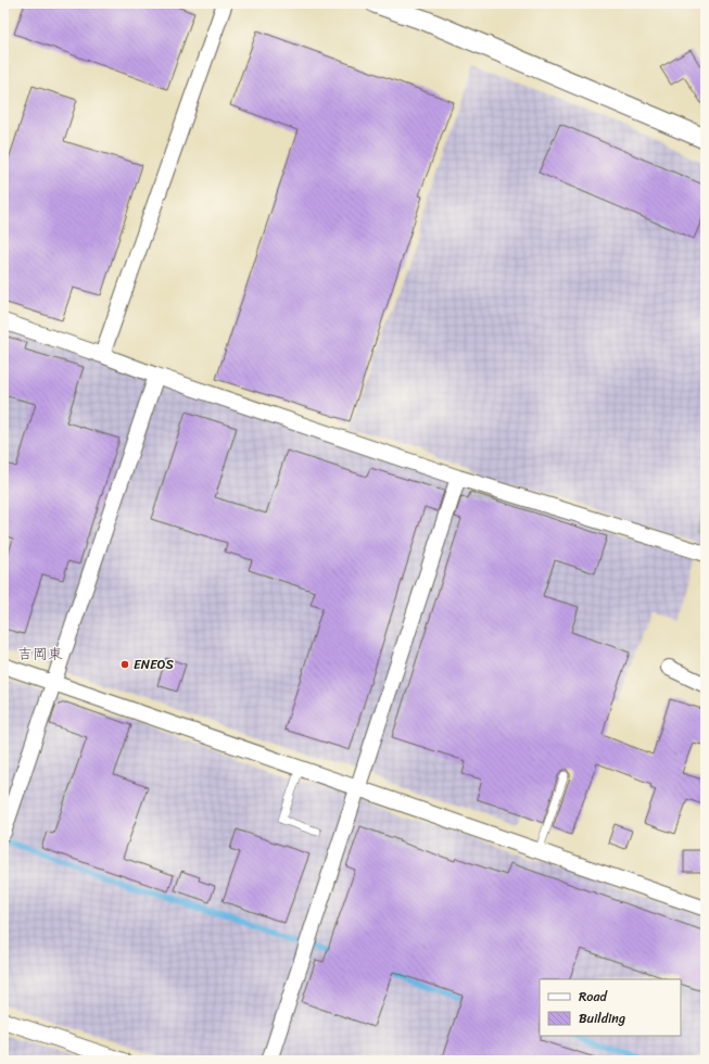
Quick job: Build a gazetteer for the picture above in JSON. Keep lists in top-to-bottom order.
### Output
{
  "districts": ["吉岡東"],
  "places": ["ENEOS"],
  "legend": ["Road", "Building"]
}
